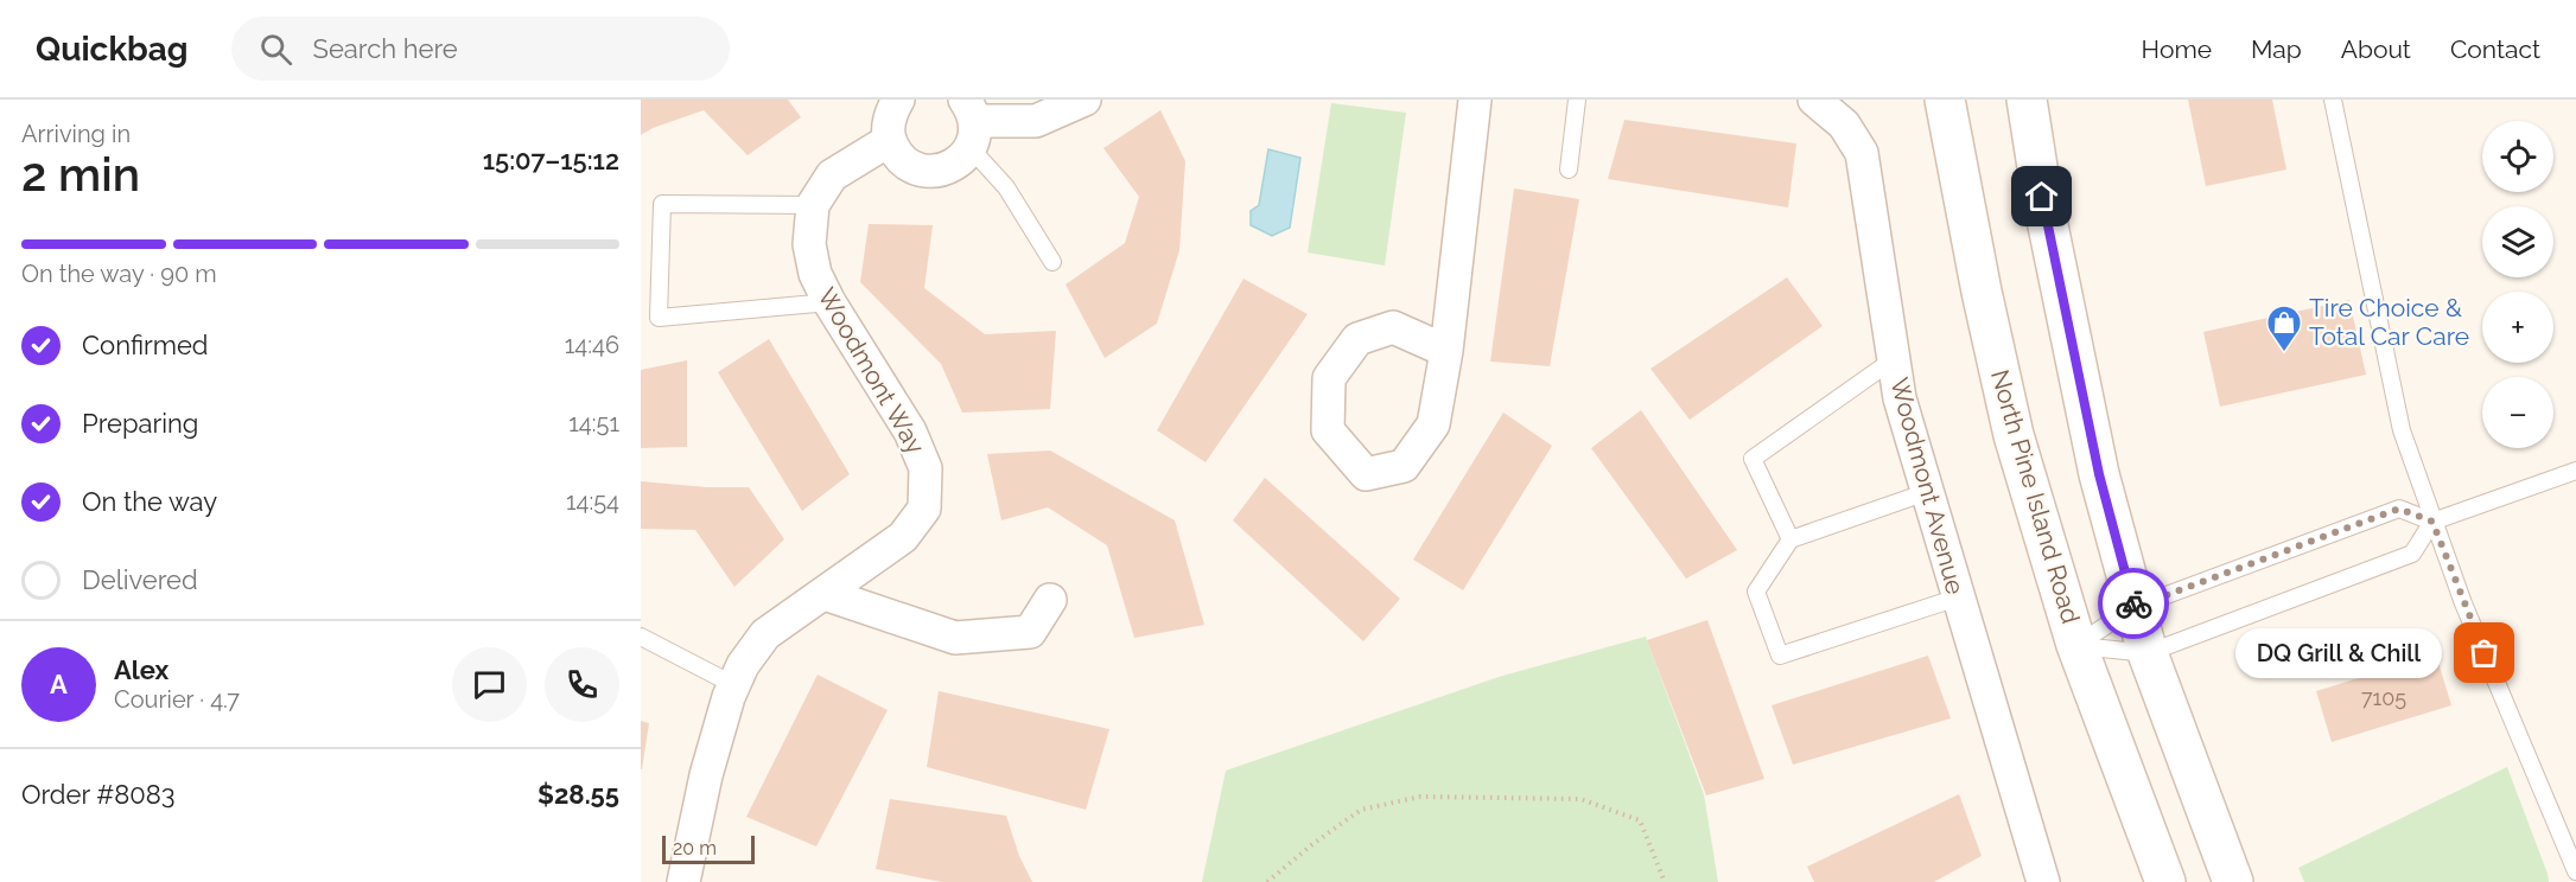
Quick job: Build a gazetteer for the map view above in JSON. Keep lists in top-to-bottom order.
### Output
{
  "streets": {
    "main road": ["North Pine Island Road"],
    "street": ["Woodmont Way", "Woodmont Avenue"]
  },
  "places": {
    "shop": ["Tire Choice & Total Car Care"],
    "other": ["DQ Grill & Chill"]
  },
  "house_numbers": ["7105"],
  "scale_bar": "20 m",
  "page": {
    "header": "Quickbag",
    "search": "Search here",
    "nav": [
      "Home",
      "Map",
      "About",
      "Contact"
    ],
    "heading": ["2 min", "Arriving in", "15:07–15:12"],
    "panel": [
      "Alex",
      "Courier · 4.7",
      "Order #8083",
      "$28.55"
    ],
    "map_buttons": ["+", "−"],
    "bar": "On the way · 90 m",
    "list": [
      ["Confirmed", "14:46"],
      ["Preparing", "14:51"],
      ["On the way", "14:54"],
      "Delivered"
    ],
    "bubble": "DQ Grill & Chill",
    "round": "A",
    "scale": "20 m"
  }
}
